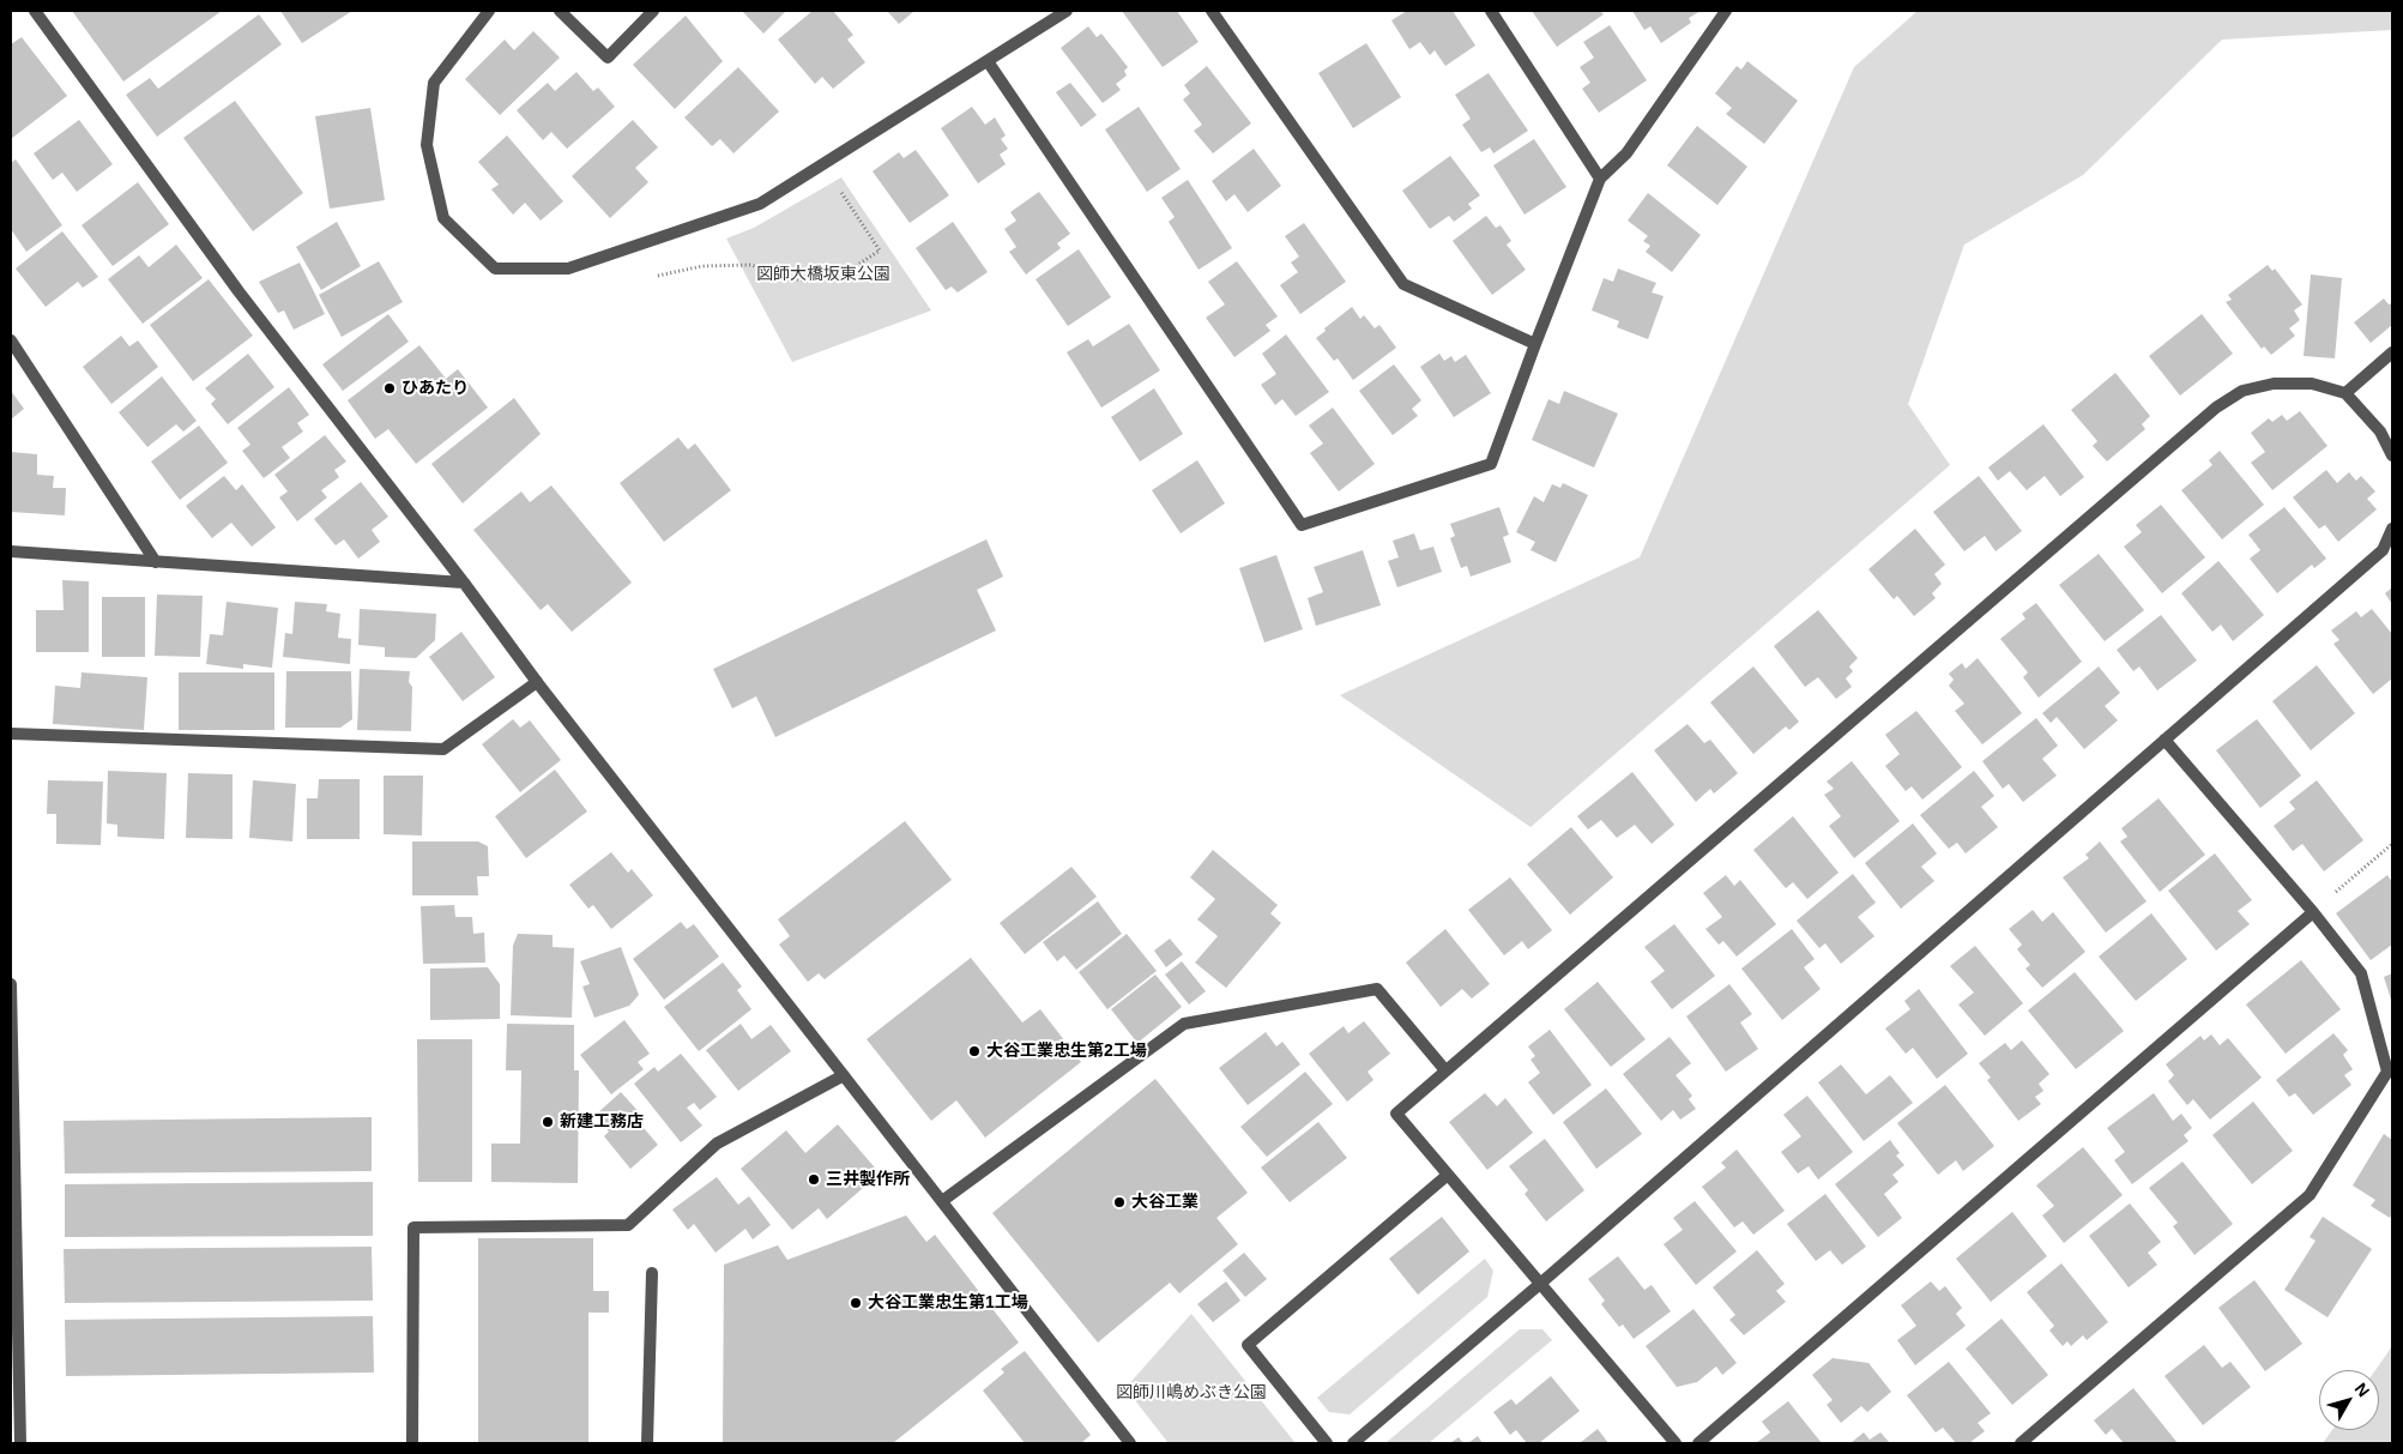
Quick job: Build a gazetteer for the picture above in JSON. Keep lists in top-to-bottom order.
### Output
{
  "parks": ["図師大橋坂東公園", "図師川嶋めぶき公園"],
  "places": [
    "ひあたり",
    "大谷工業忠生第2工場",
    "新建工務店",
    "三井製作所",
    "大谷工業",
    "大谷工業忠生第1工場"
  ],
  "north": "top right"
}
